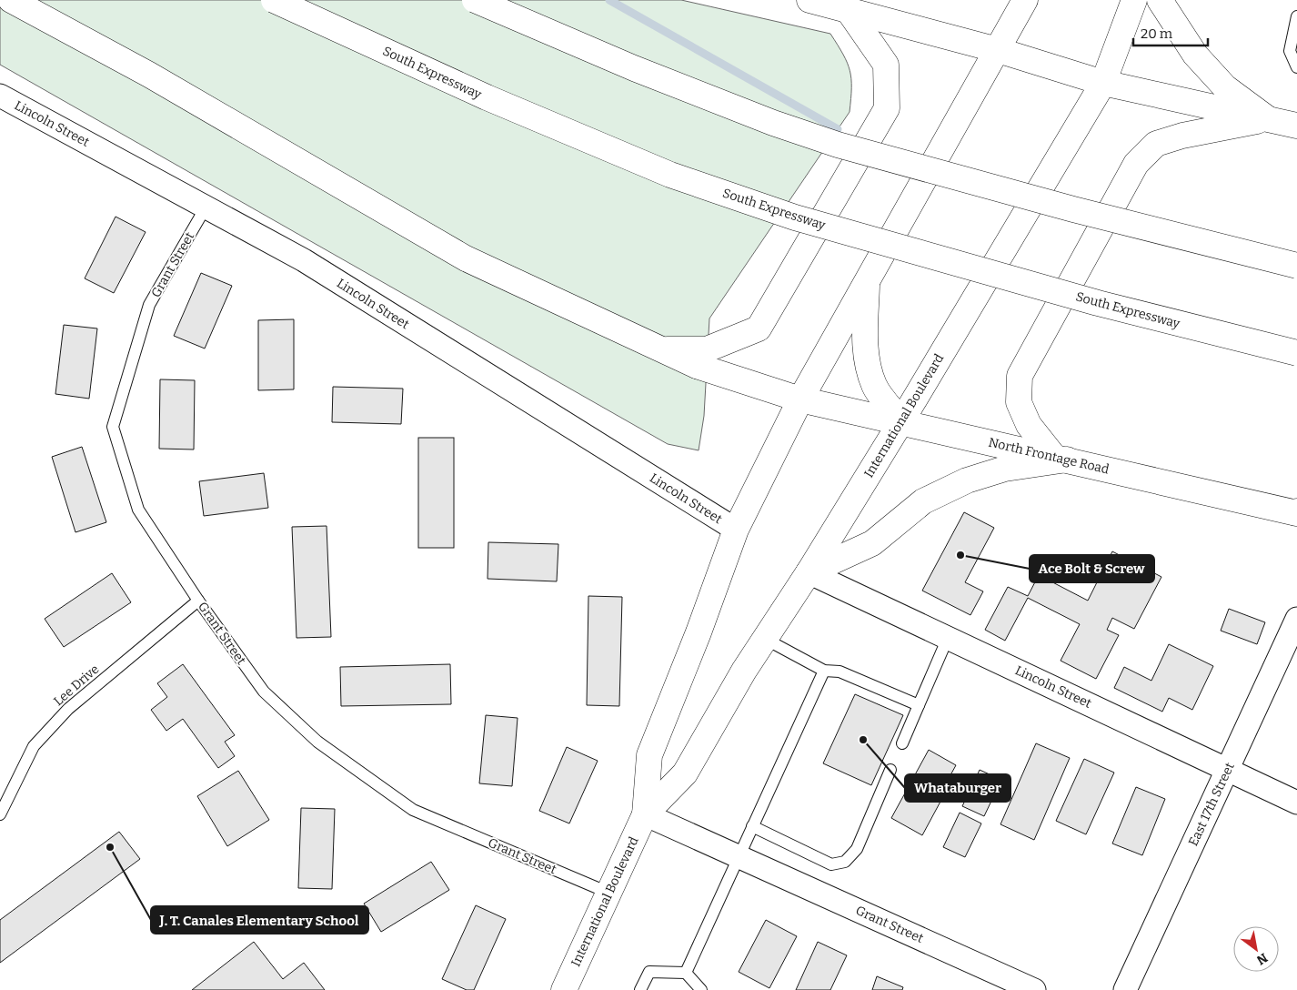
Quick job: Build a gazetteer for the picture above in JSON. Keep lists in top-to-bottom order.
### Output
{
  "streets": {
    "main road": ["South Expressway", "International Boulevard", "North Frontage Road"],
    "street": ["Lincoln Street", "Grant Street", "East 17th Street"],
    "lane": ["Lee Drive"]
  },
  "crossings": [
    ["Lincoln Street", "Grant Street"],
    ["Lincoln Street", "International Boulevard"],
    ["Lincoln Street", "East 17th Street"],
    ["Grant Street", "International Boulevard"],
    ["Grant Street", "Lee Drive"],
    ["International Boulevard", "North Frontage Road"]
  ],
  "places": ["Ace Bolt & Screw", "Whataburger", "J. T. Canales Elementary School"],
  "scale_bar": "20 m",
  "north": "bottom right"
}
